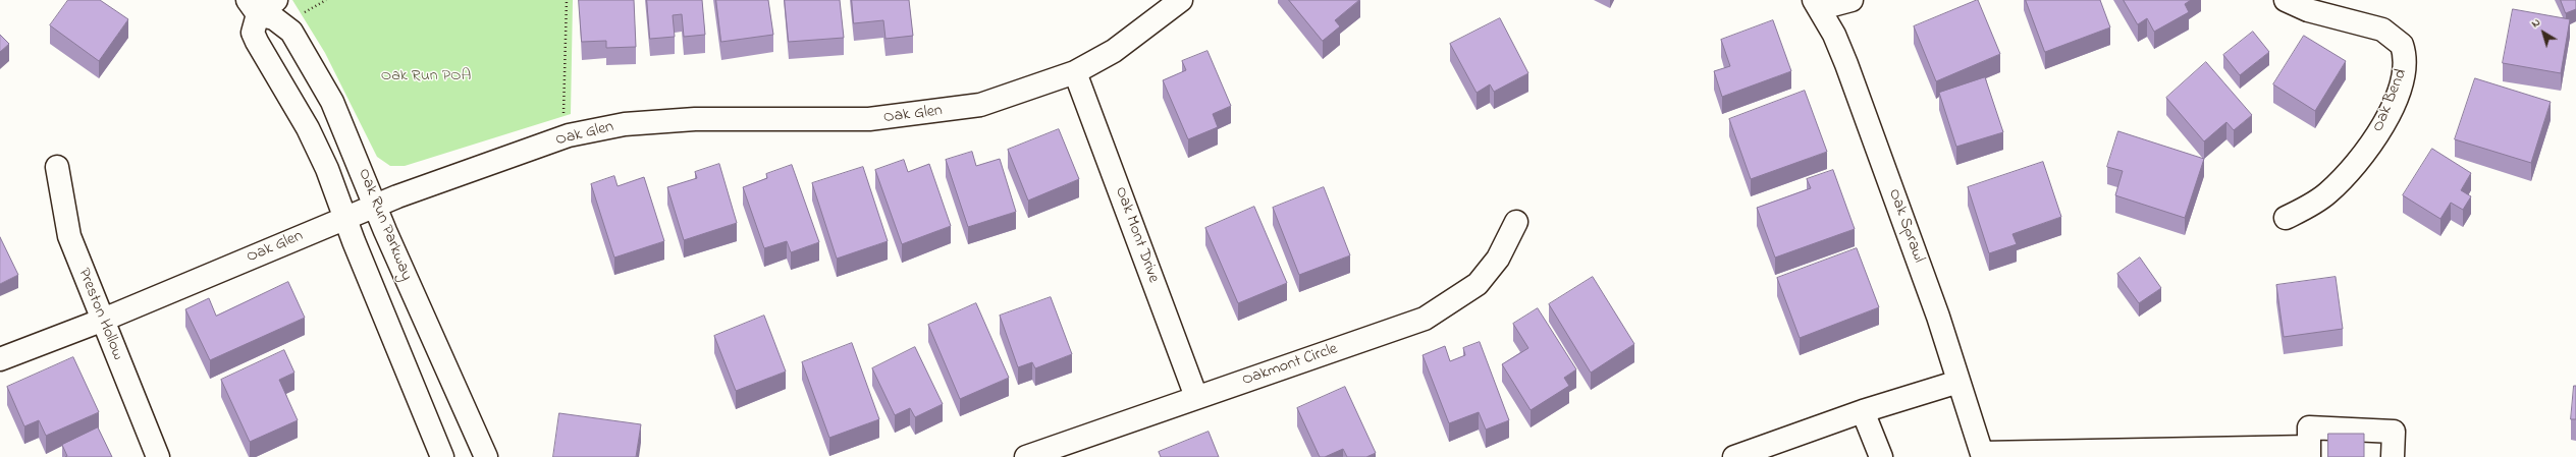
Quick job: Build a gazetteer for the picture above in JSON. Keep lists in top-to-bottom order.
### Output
{
  "streets": {
    "street": [
      "Oak Bend",
      "Oak Glen",
      "Oak Run Parkway",
      "Oak Sprawl",
      "Oak Mont Drive",
      "Preston Hollow",
      "Oakmont Circle"
    ]
  },
  "crossings": [
    ["Oak Glen", "Oak Run Parkway"],
    ["Oak Glen", "Oak Mont Drive"],
    ["Oak Glen", "Preston Hollow"],
    ["Oak Mont Drive", "Oakmont Circle"]
  ],
  "parks": ["Oak Run POA"],
  "north": "top left"
}
